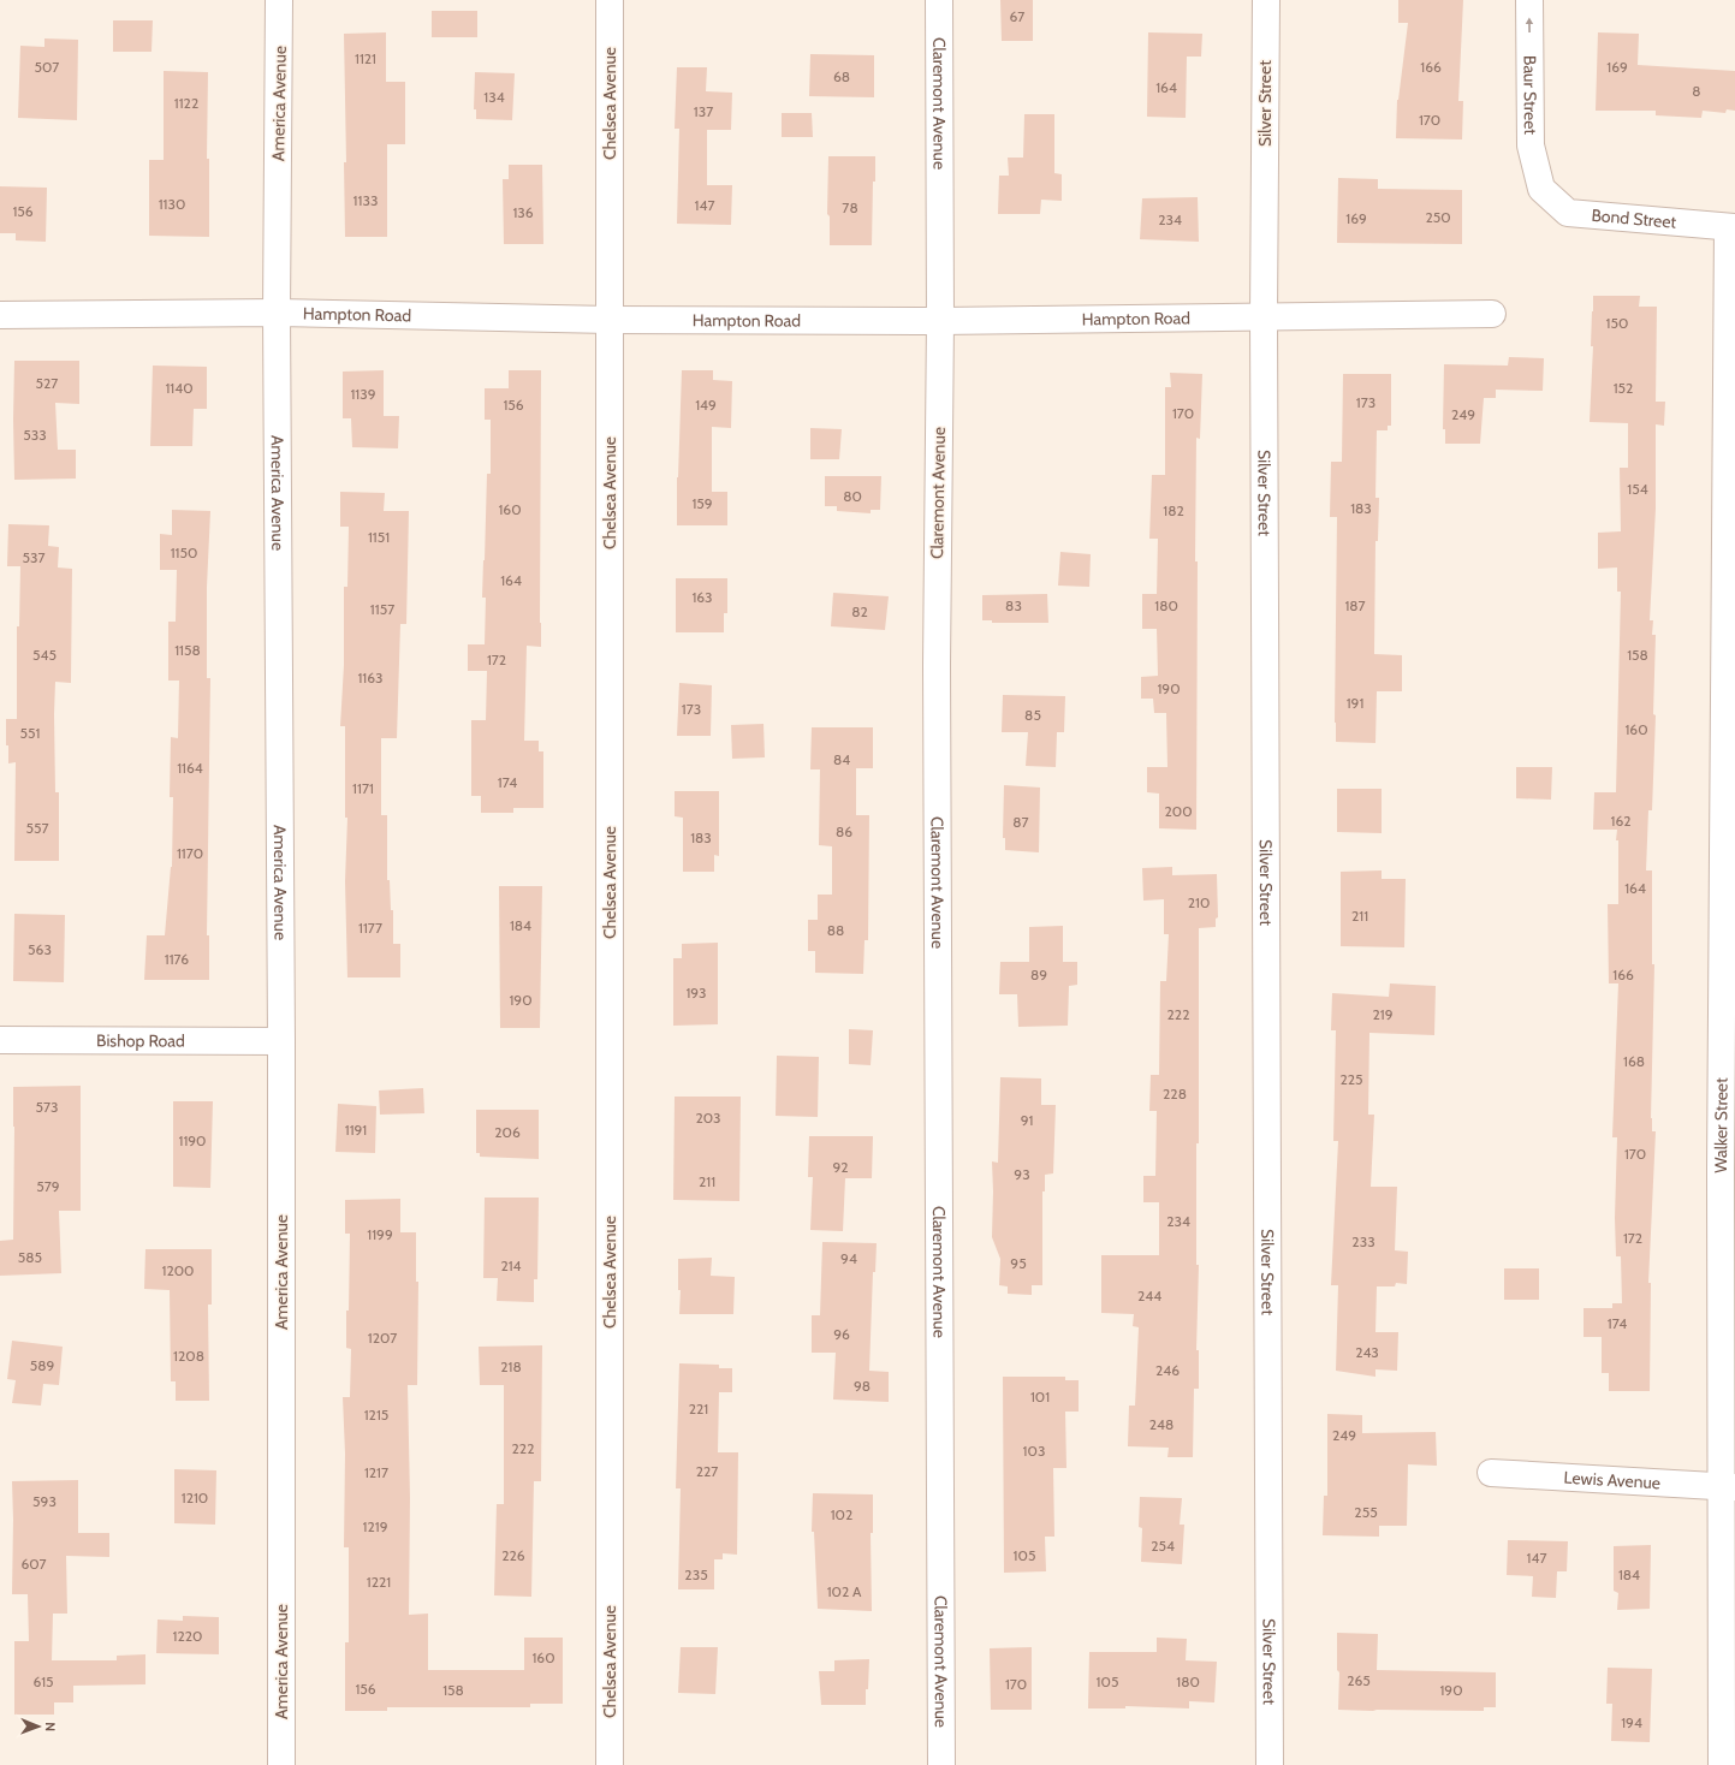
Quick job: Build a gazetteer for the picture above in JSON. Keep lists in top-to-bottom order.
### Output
{
  "streets": {
    "street": [
      "Baur Street",
      "America Avenue",
      "Chelsea Avenue",
      "Claremont Avenue",
      "Silver Street",
      "Bond Street",
      "Hampton Road",
      "Bishop Road",
      "Walker Street",
      "Lewis Avenue"
    ]
  },
  "crossings": [
    ["Baur Street", "Bond Street"],
    ["America Avenue", "Hampton Road"],
    ["America Avenue", "Bishop Road"],
    ["Chelsea Avenue", "Hampton Road"],
    ["Claremont Avenue", "Hampton Road"],
    ["Silver Street", "Hampton Road"],
    ["Bond Street", "Walker Street"],
    ["Walker Street", "Lewis Avenue"]
  ],
  "one_way": ["Baur Street"],
  "house_numbers": [
    "67",
    "1121",
    "507",
    "166",
    "169",
    "68",
    "164",
    "8",
    "134",
    "1122",
    "137",
    "170",
    "1133",
    "1130",
    "147",
    "78",
    "156",
    "136",
    "250",
    "169",
    "234",
    "150",
    "527",
    "1140",
    "152",
    "1139",
    "173",
    "156",
    "149",
    "170",
    "249",
    "533",
    "154",
    "80",
    "159",
    "183",
    "160",
    "182",
    "1151",
    "1150",
    "537",
    "164",
    "163",
    "83",
    "180",
    "187",
    "1157",
    "82",
    "1158",
    "545",
    "158",
    "172",
    "1163",
    "190",
    "191",
    "173",
    "85",
    "160",
    "551",
    "84",
    "1164",
    "174",
    "1171",
    "200",
    "162",
    "87",
    "557",
    "86",
    "183",
    "1170",
    "164",
    "210",
    "211",
    "184",
    "1177",
    "88",
    "563",
    "1176",
    "89",
    "166",
    "193",
    "190",
    "222",
    "219",
    "168",
    "225",
    "228",
    "573",
    "203",
    "91",
    "1191",
    "206",
    "1190",
    "170",
    "92",
    "93",
    "211",
    "579",
    "234",
    "1199",
    "172",
    "233",
    "585",
    "94",
    "95",
    "214",
    "1200",
    "244",
    "174",
    "96",
    "1207",
    "243",
    "1208",
    "589",
    "218",
    "246",
    "98",
    "101",
    "221",
    "1215",
    "248",
    "249",
    "222",
    "103",
    "227",
    "1217",
    "1210",
    "593",
    "255",
    "102",
    "1219",
    "254",
    "226",
    "105",
    "147",
    "607",
    "235",
    "184",
    "1221",
    "102 A",
    "1220",
    "160",
    "265",
    "615",
    "105",
    "180",
    "170",
    "156",
    "158",
    "190",
    "194"
  ],
  "north": "right"
}
